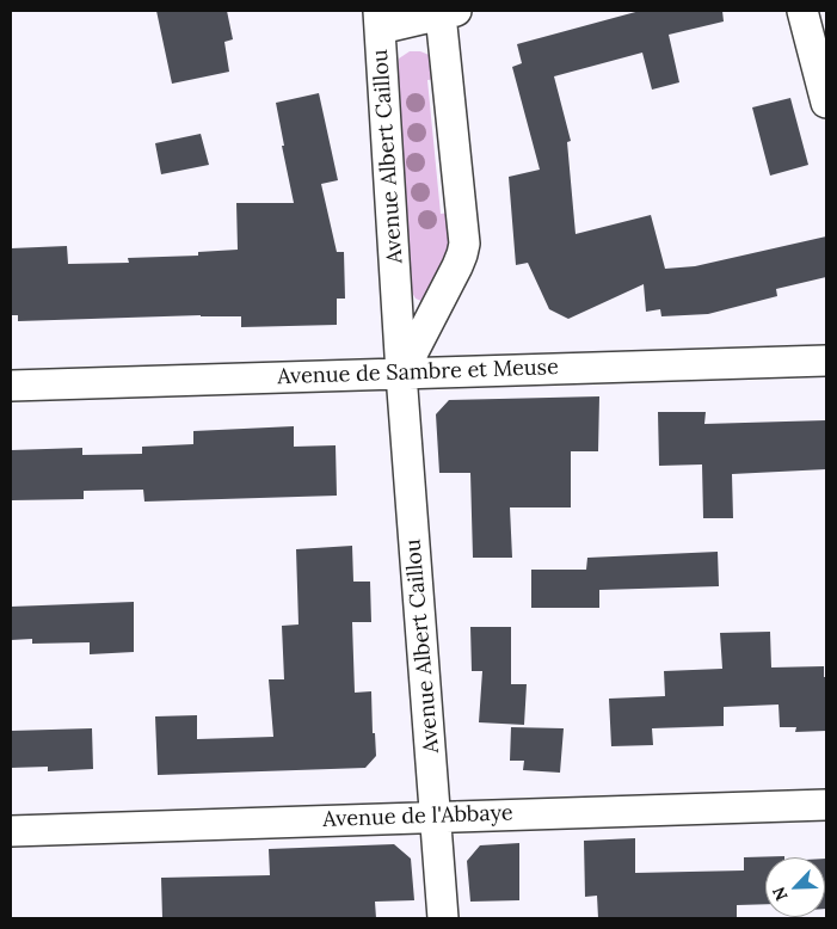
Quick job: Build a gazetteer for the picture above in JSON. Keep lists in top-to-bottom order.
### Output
{
  "streets": {
    "street": ["Avenue Albert Caillou", "Avenue de Sambre et Meuse", "Avenue de l'Abbaye"]
  },
  "crossings": [
    ["Avenue Albert Caillou", "Avenue de Sambre et Meuse"],
    ["Avenue Albert Caillou", "Avenue de l'Abbaye"]
  ],
  "north": "bottom left"
}
